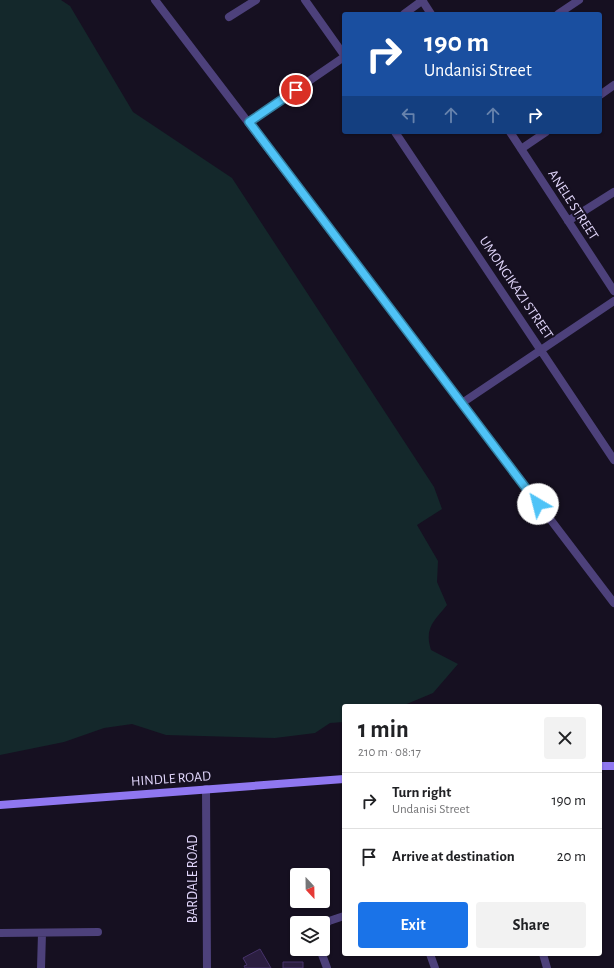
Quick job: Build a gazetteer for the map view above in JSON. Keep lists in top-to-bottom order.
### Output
{
  "streets": {
    "main road": ["HINDLE ROAD"],
    "street": ["ANELE STREET", "UMONGIKAZI STREET", "BARDALE ROAD"]
  },
  "crossings": [
    ["HINDLE ROAD", "BARDALE ROAD"]
  ],
  "north": "bottom",
  "page": {
    "turn": ["190 m", "Undanisi Street"],
    "heading": ["1 min", "210 m · 08:17"],
    "list": [
      {
        "name": "Turn right",
        "note": "Undanisi Street",
        "value": "190 m"
      },
      {
        "name": "Arrive at destination",
        "value": "20 m"
      }
    ],
    "buttons": ["Exit", "Share"]
  }
}
